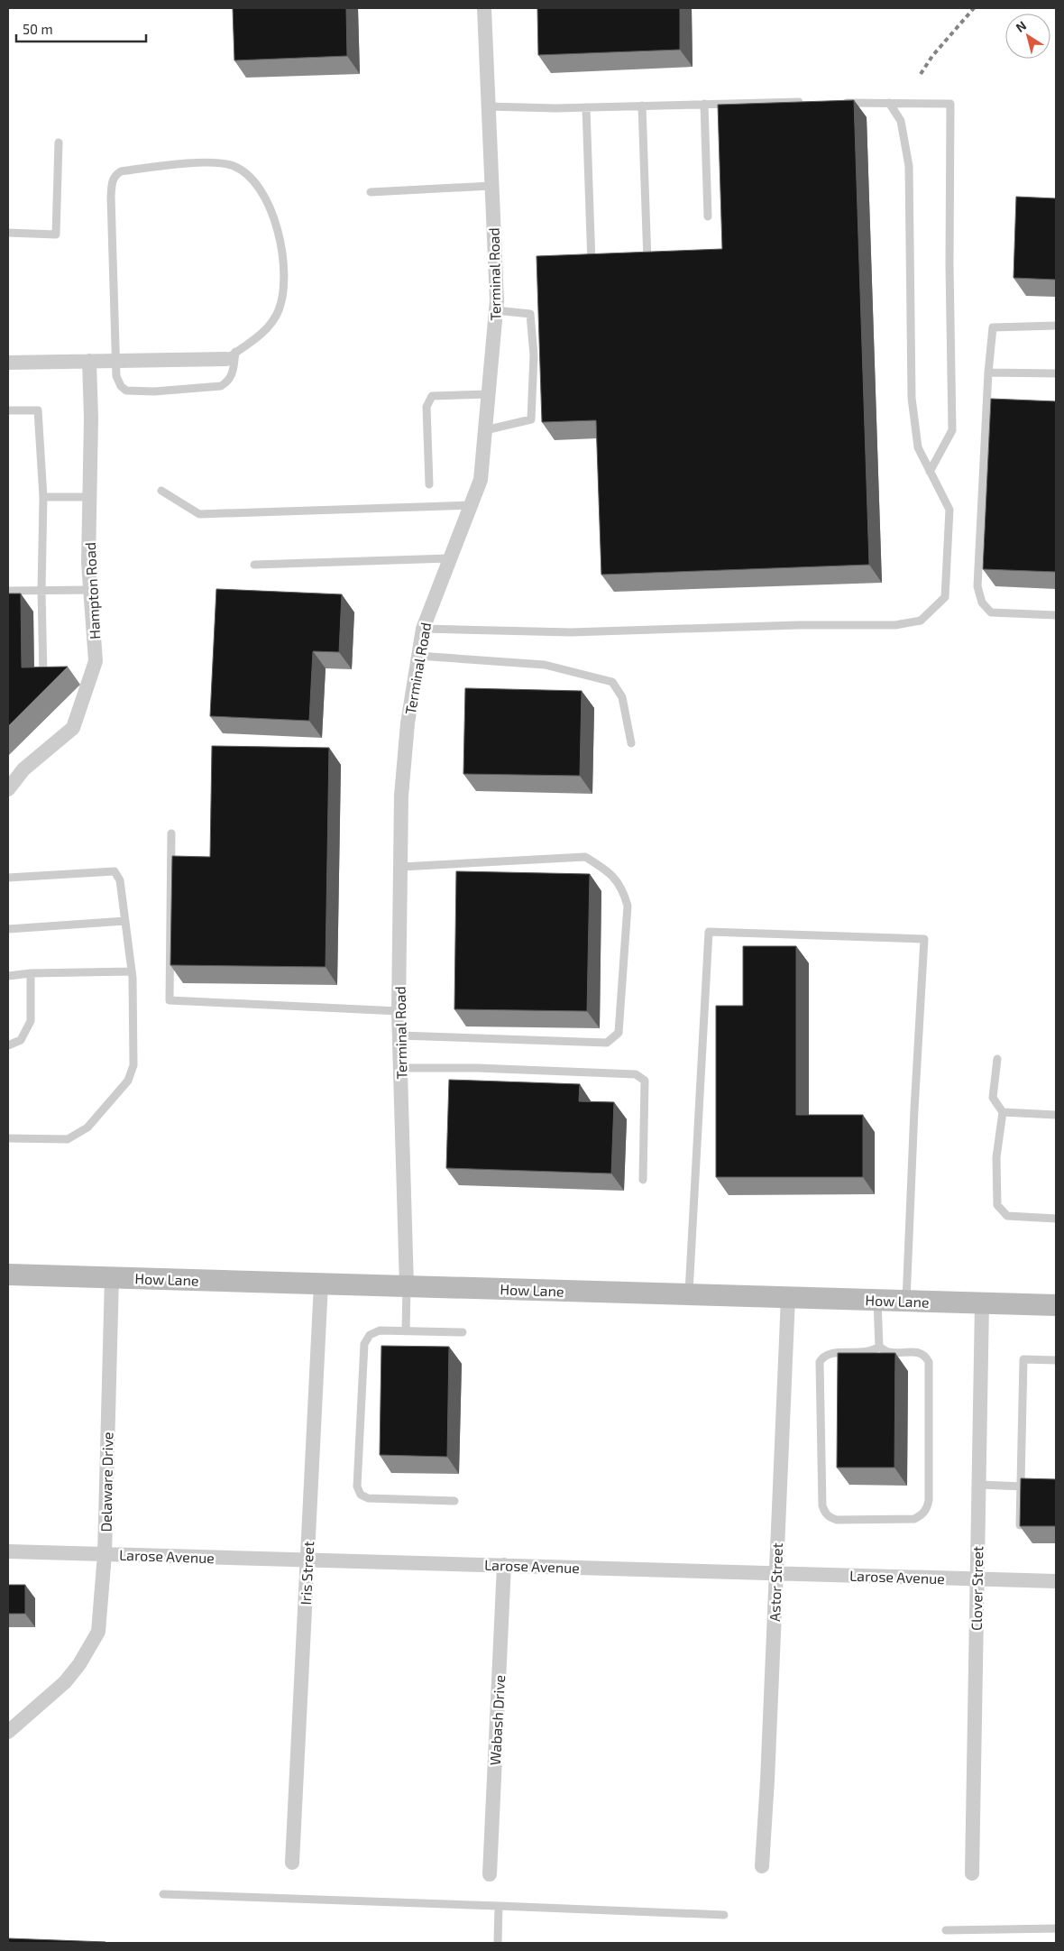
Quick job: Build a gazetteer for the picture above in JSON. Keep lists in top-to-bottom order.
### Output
{
  "streets": {
    "main road": ["How Lane"],
    "street": [
      "Terminal Road",
      "Hampton Road",
      "Delaware Drive",
      "Larose Avenue",
      "Iris Street",
      "Astor Street",
      "Clover Street",
      "Wabash Drive"
    ]
  },
  "crossings": [
    ["Terminal Road", "How Lane"],
    ["How Lane", "Delaware Drive"],
    ["How Lane", "Iris Street"],
    ["How Lane", "Astor Street"],
    ["How Lane", "Clover Street"],
    ["Delaware Drive", "Larose Avenue"],
    ["Larose Avenue", "Iris Street"],
    ["Larose Avenue", "Astor Street"],
    ["Larose Avenue", "Clover Street"],
    ["Larose Avenue", "Wabash Drive"]
  ],
  "scale_bar": "50 m",
  "north": "top left"
}
